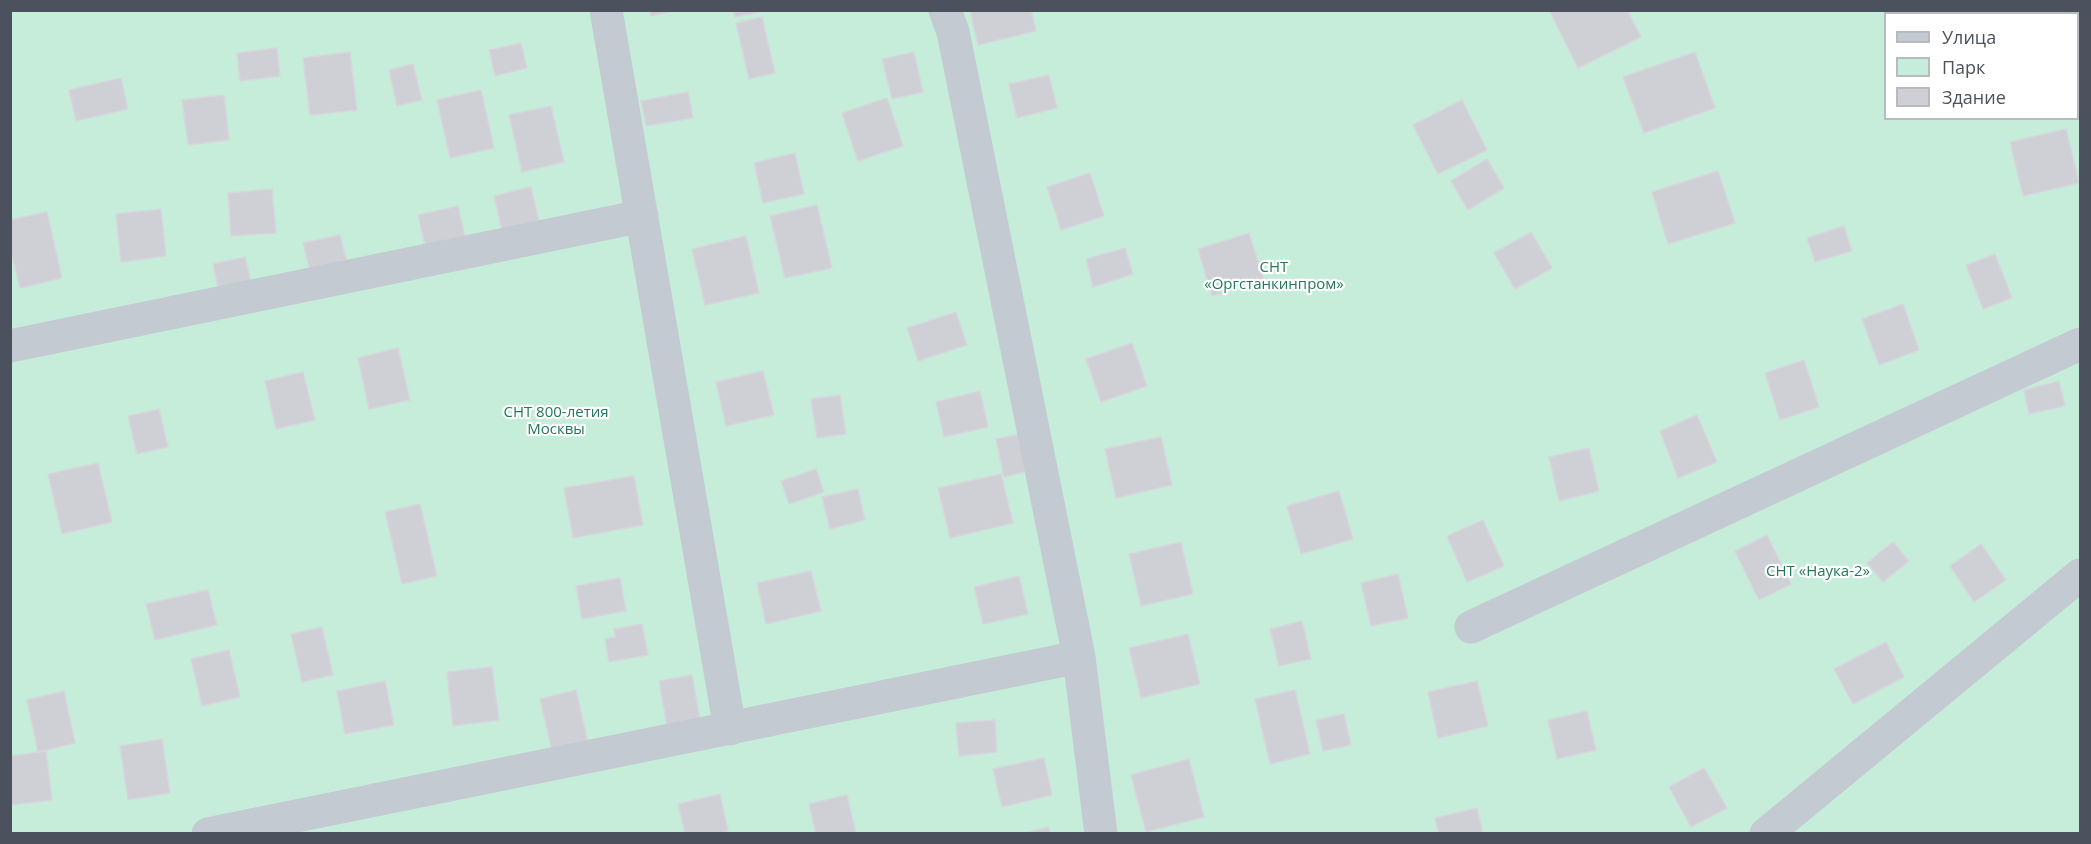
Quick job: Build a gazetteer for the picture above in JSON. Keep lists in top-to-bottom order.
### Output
{
  "parks": ["СНТ «Оргстанкинпром»", "СНТ 800-летия Москвы", "СНТ «Наука-2»"],
  "legend": ["Улица", "Парк", "Здание"]
}
